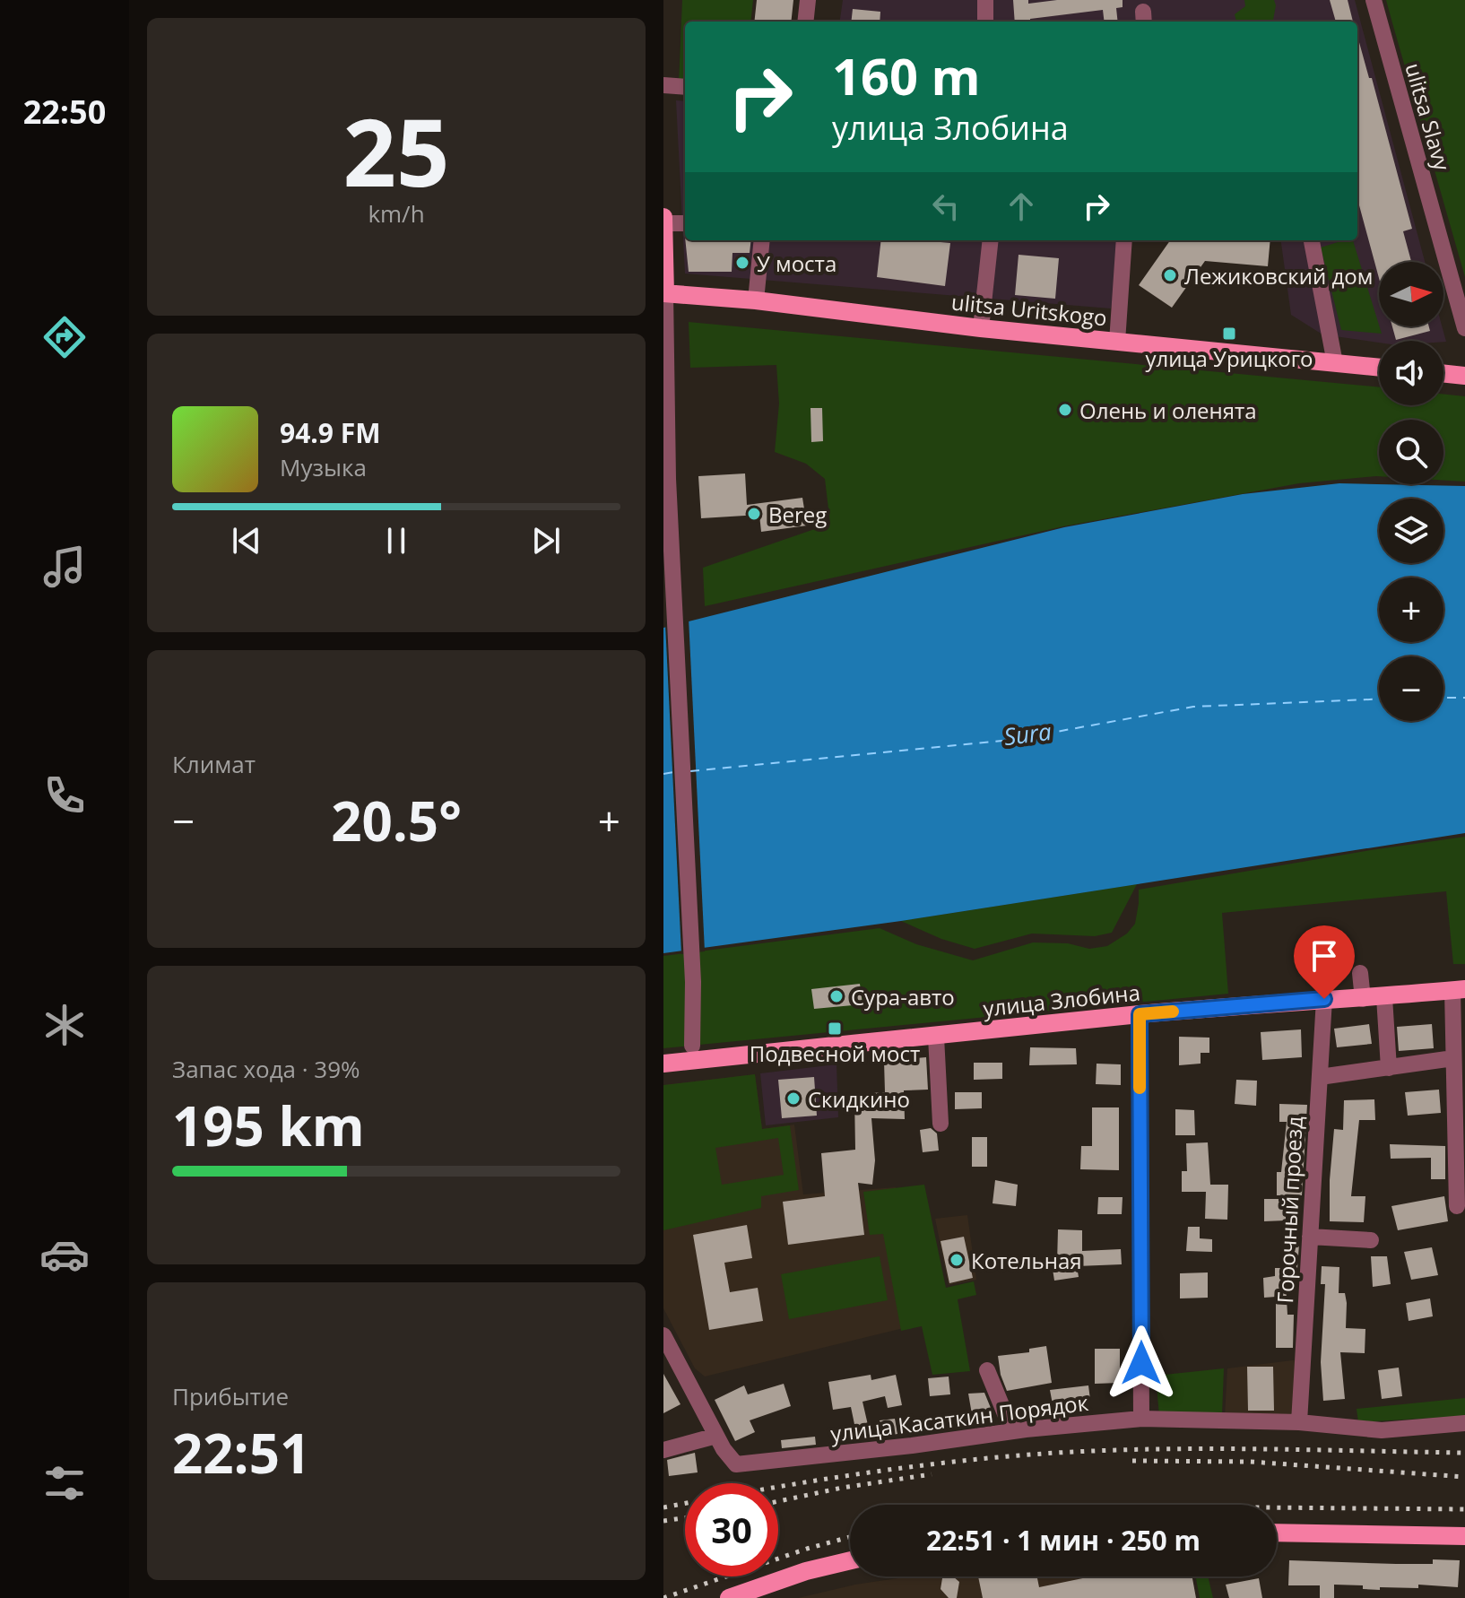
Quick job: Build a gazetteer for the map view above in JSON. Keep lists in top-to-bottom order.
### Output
{
  "streets": {
    "main road": ["ulitsa Uritskogo", "улица Злобина"],
    "street": ["ulitsa Slavy", "Горочный проезд", "улица Касаткин Порядок"]
  },
  "crossings": [
    ["улица Злобина", "Горочный проезд"],
    ["Горочный проезд", "улица Касаткин Порядок"]
  ],
  "water": ["Sura"],
  "places": {
    "other": [
      "У моста",
      "Лежиковский дом",
      "Олень и оленята",
      "Bereg",
      "Сура-авто",
      "Скидкино",
      "Котельная"
    ],
    "transit": ["улица Урицкого", "Подвесной мост"]
  },
  "north": "right",
  "page": {
    "tabs": "22:50",
    "tile": [
      ["25", "km/h"],
      "Климат",
      ["Запас хода · 39%", "195 km"],
      ["Прибытие", "22:51"]
    ],
    "turn": ["160 m", "улица Злобина"],
    "map_buttons": ["+", "−"],
    "song": ["94.9 FM", "Музыка"],
    "heat": ["−", "20.5°", "+"],
    "limit": "30",
    "trip": "22:51 · 1 мин · 250 m"
  }
}
